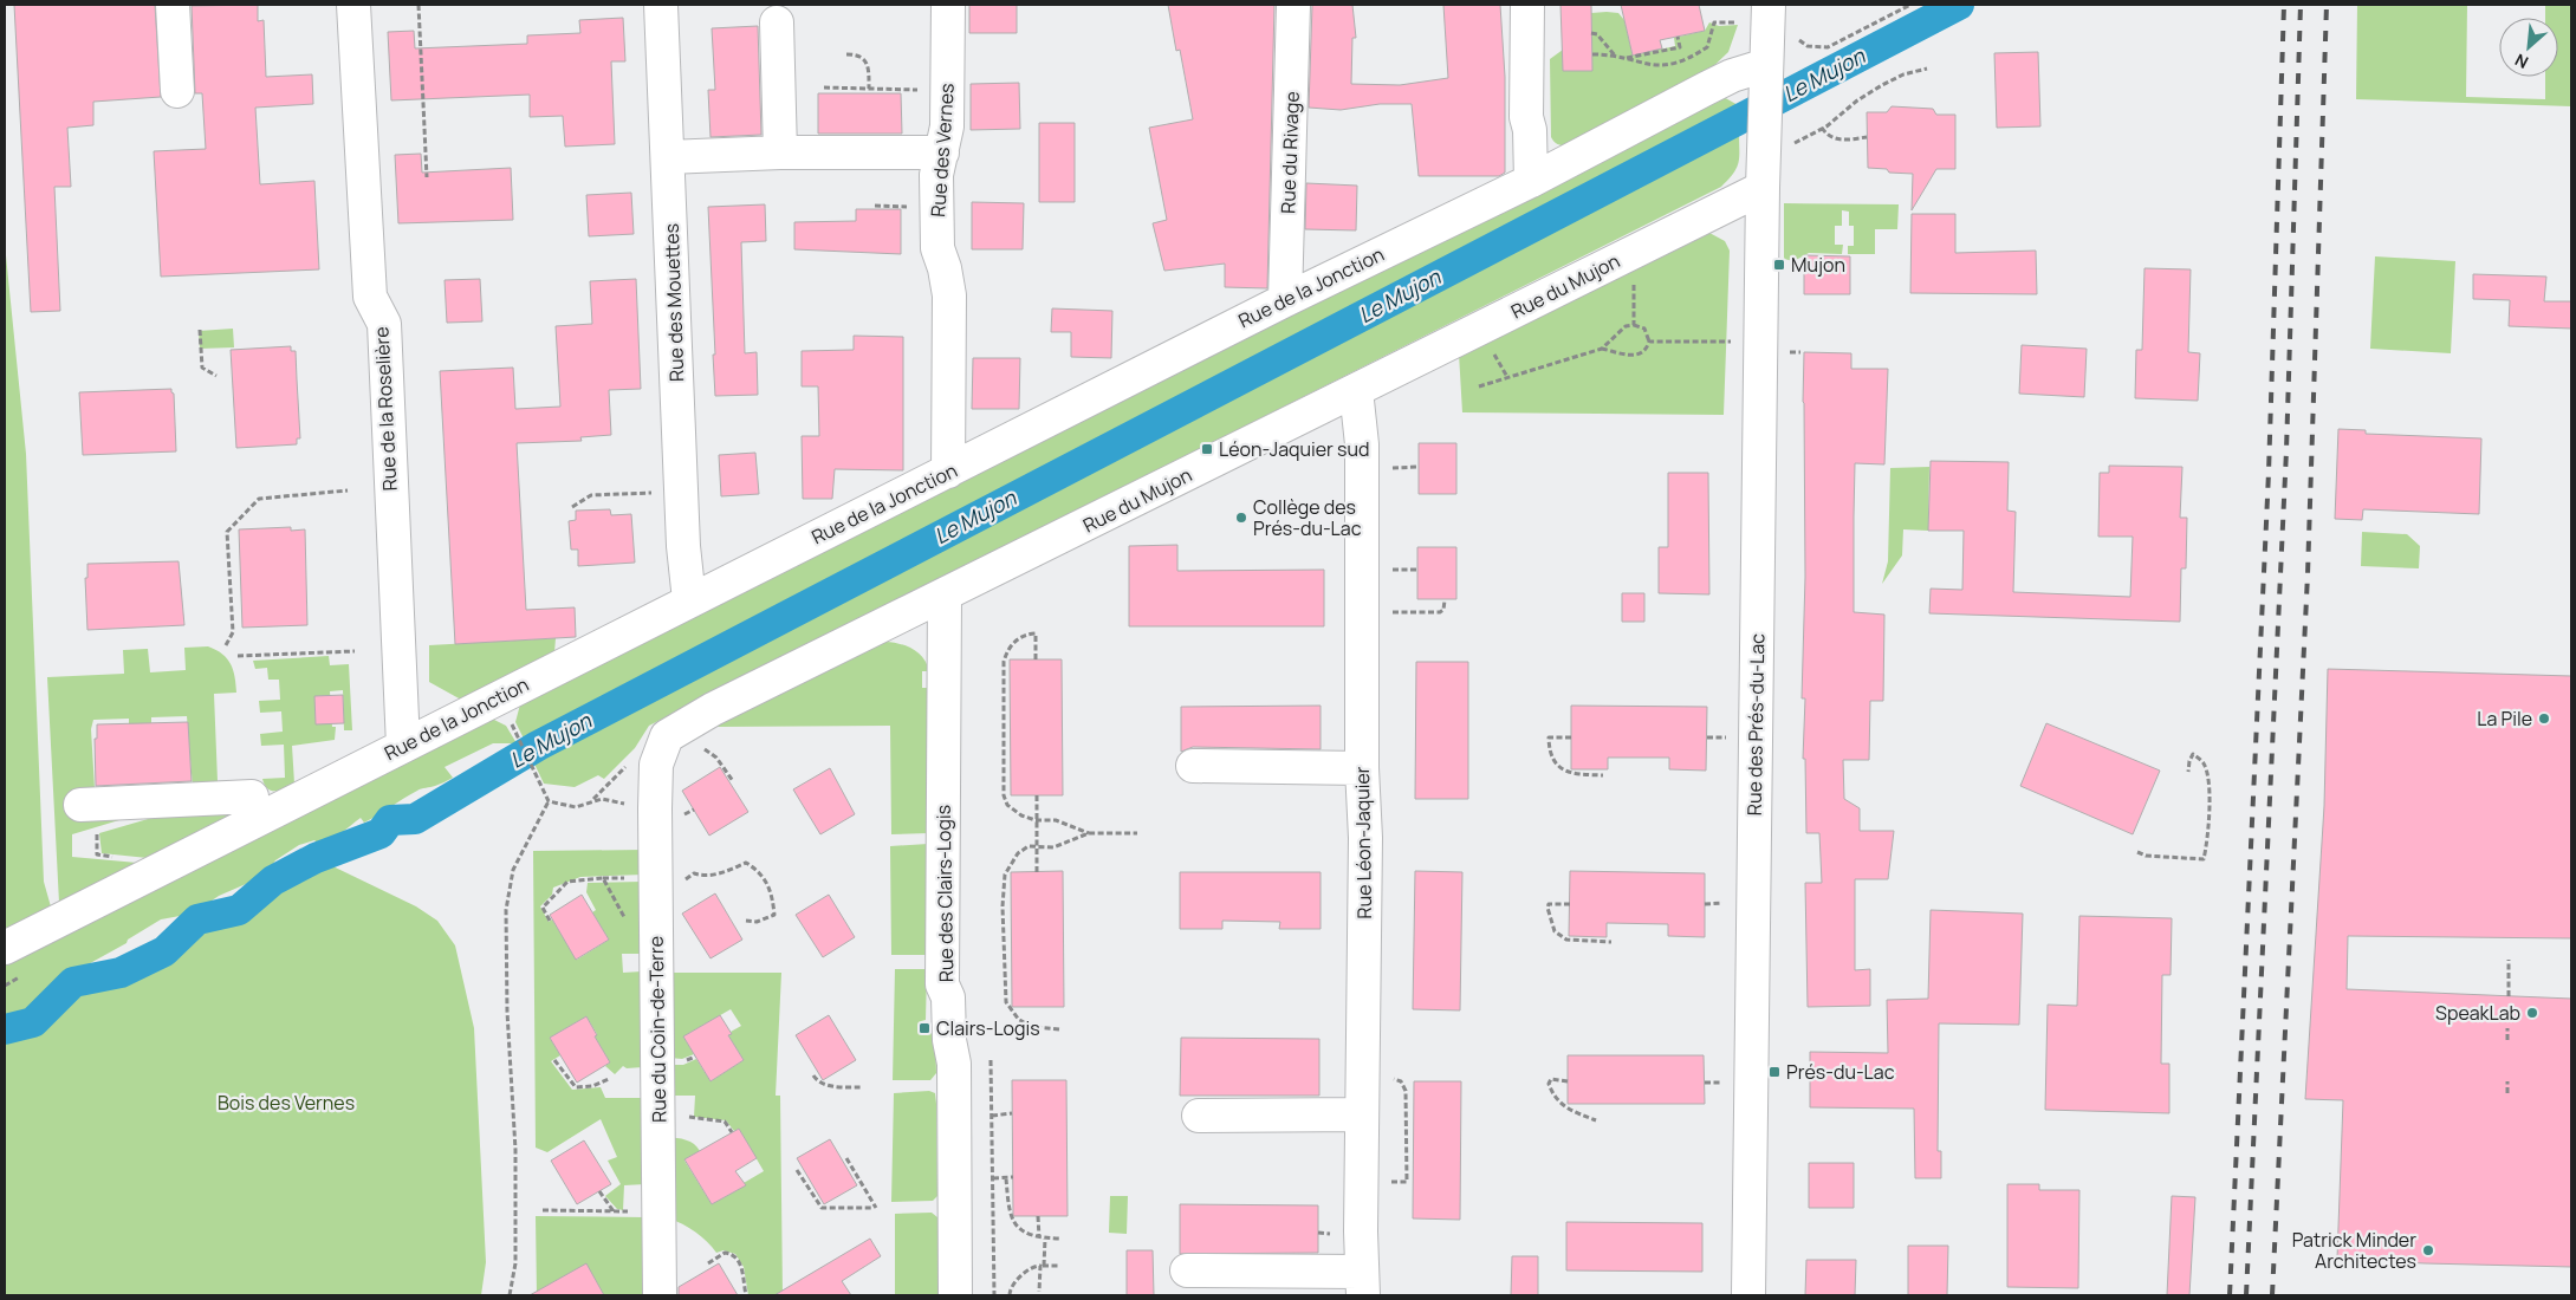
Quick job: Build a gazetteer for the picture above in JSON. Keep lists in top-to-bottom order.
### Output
{
  "streets": {
    "street": [
      "Rue des Vernes",
      "Rue du Rivage",
      "Rue du Mujon",
      "Rue de la Jonction",
      "Rue des Mouettes",
      "Rue de la Roselière",
      "Rue des Prés-du-Lac",
      "Rue Léon-Jaquier",
      "Rue des Clairs-Logis",
      "Rue du Coin-de-Terre"
    ]
  },
  "crossings": [
    ["Rue des Vernes", "Rue de la Jonction"],
    ["Rue du Rivage", "Rue de la Jonction"],
    ["Rue du Mujon", "Rue des Prés-du-Lac"],
    ["Rue du Mujon", "Rue Léon-Jaquier"],
    ["Rue du Mujon", "Rue des Clairs-Logis"],
    ["Rue du Mujon", "Rue du Coin-de-Terre"],
    ["Rue de la Jonction", "Rue des Mouettes"],
    ["Rue de la Jonction", "Rue de la Roselière"],
    ["Rue de la Jonction", "Rue des Prés-du-Lac"]
  ],
  "water": ["Le Mujon"],
  "parks": ["Bois des Vernes"],
  "places": {
    "transit": [
      "Mujon",
      "Léon-Jaquier sud",
      "Clairs-Logis",
      "Prés-du-Lac"
    ],
    "other": [
      "Collège des Prés-du-Lac",
      "La Pile",
      "SpeakLab",
      "Patrick Minder Architectes"
    ]
  },
  "north": "bottom left"
}
